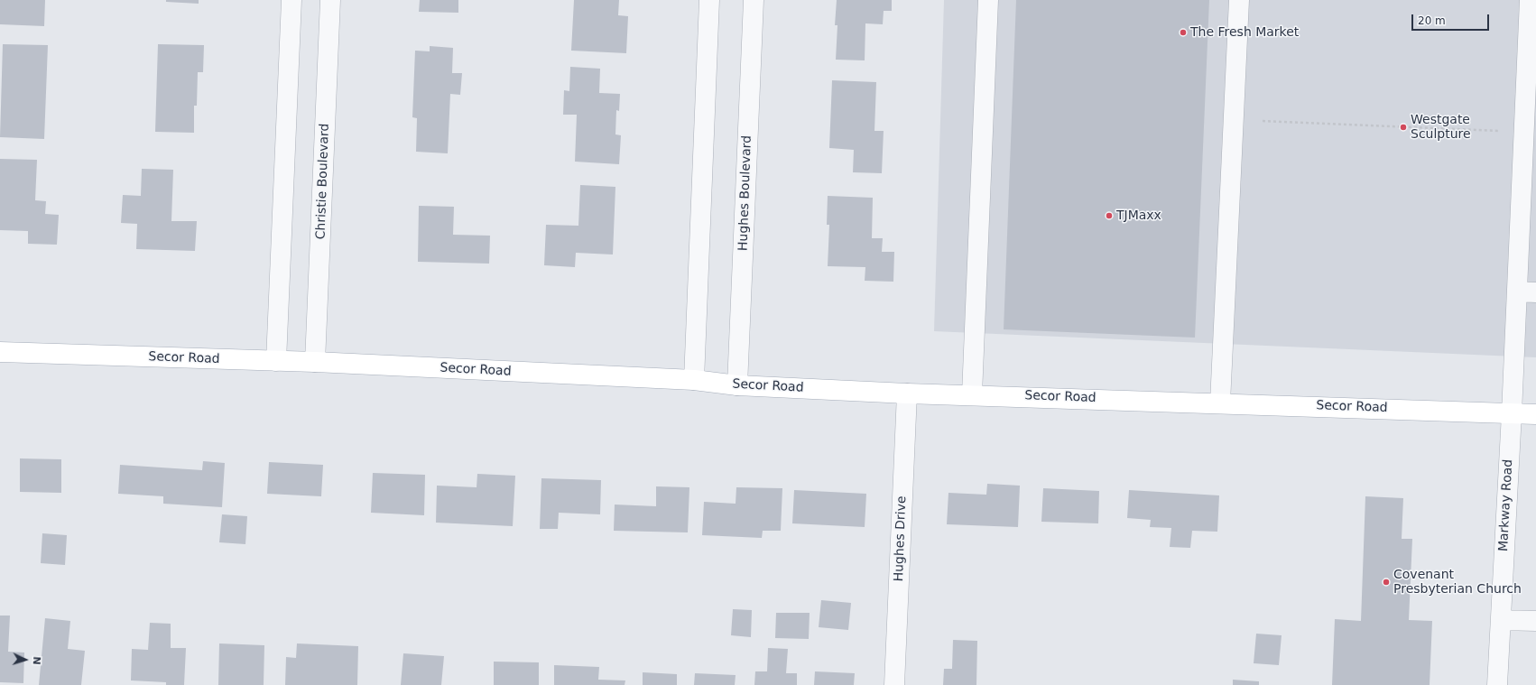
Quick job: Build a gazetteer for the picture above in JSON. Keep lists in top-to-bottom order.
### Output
{
  "streets": {
    "main road": ["Secor Road"],
    "street": [
      "Christie Boulevard",
      "Hughes Boulevard",
      "Markway Road",
      "Hughes Drive"
    ]
  },
  "crossings": [
    ["Christie Boulevard", "Secor Road"],
    ["Hughes Boulevard", "Secor Road"],
    ["Secor Road", "Markway Road"],
    ["Secor Road", "Hughes Drive"]
  ],
  "places": [
    "The Fresh Market",
    "Westgate Sculpture",
    "TJMaxx",
    "Covenant Presbyterian Church"
  ],
  "scale_bar": "20 m",
  "north": "right"
}
